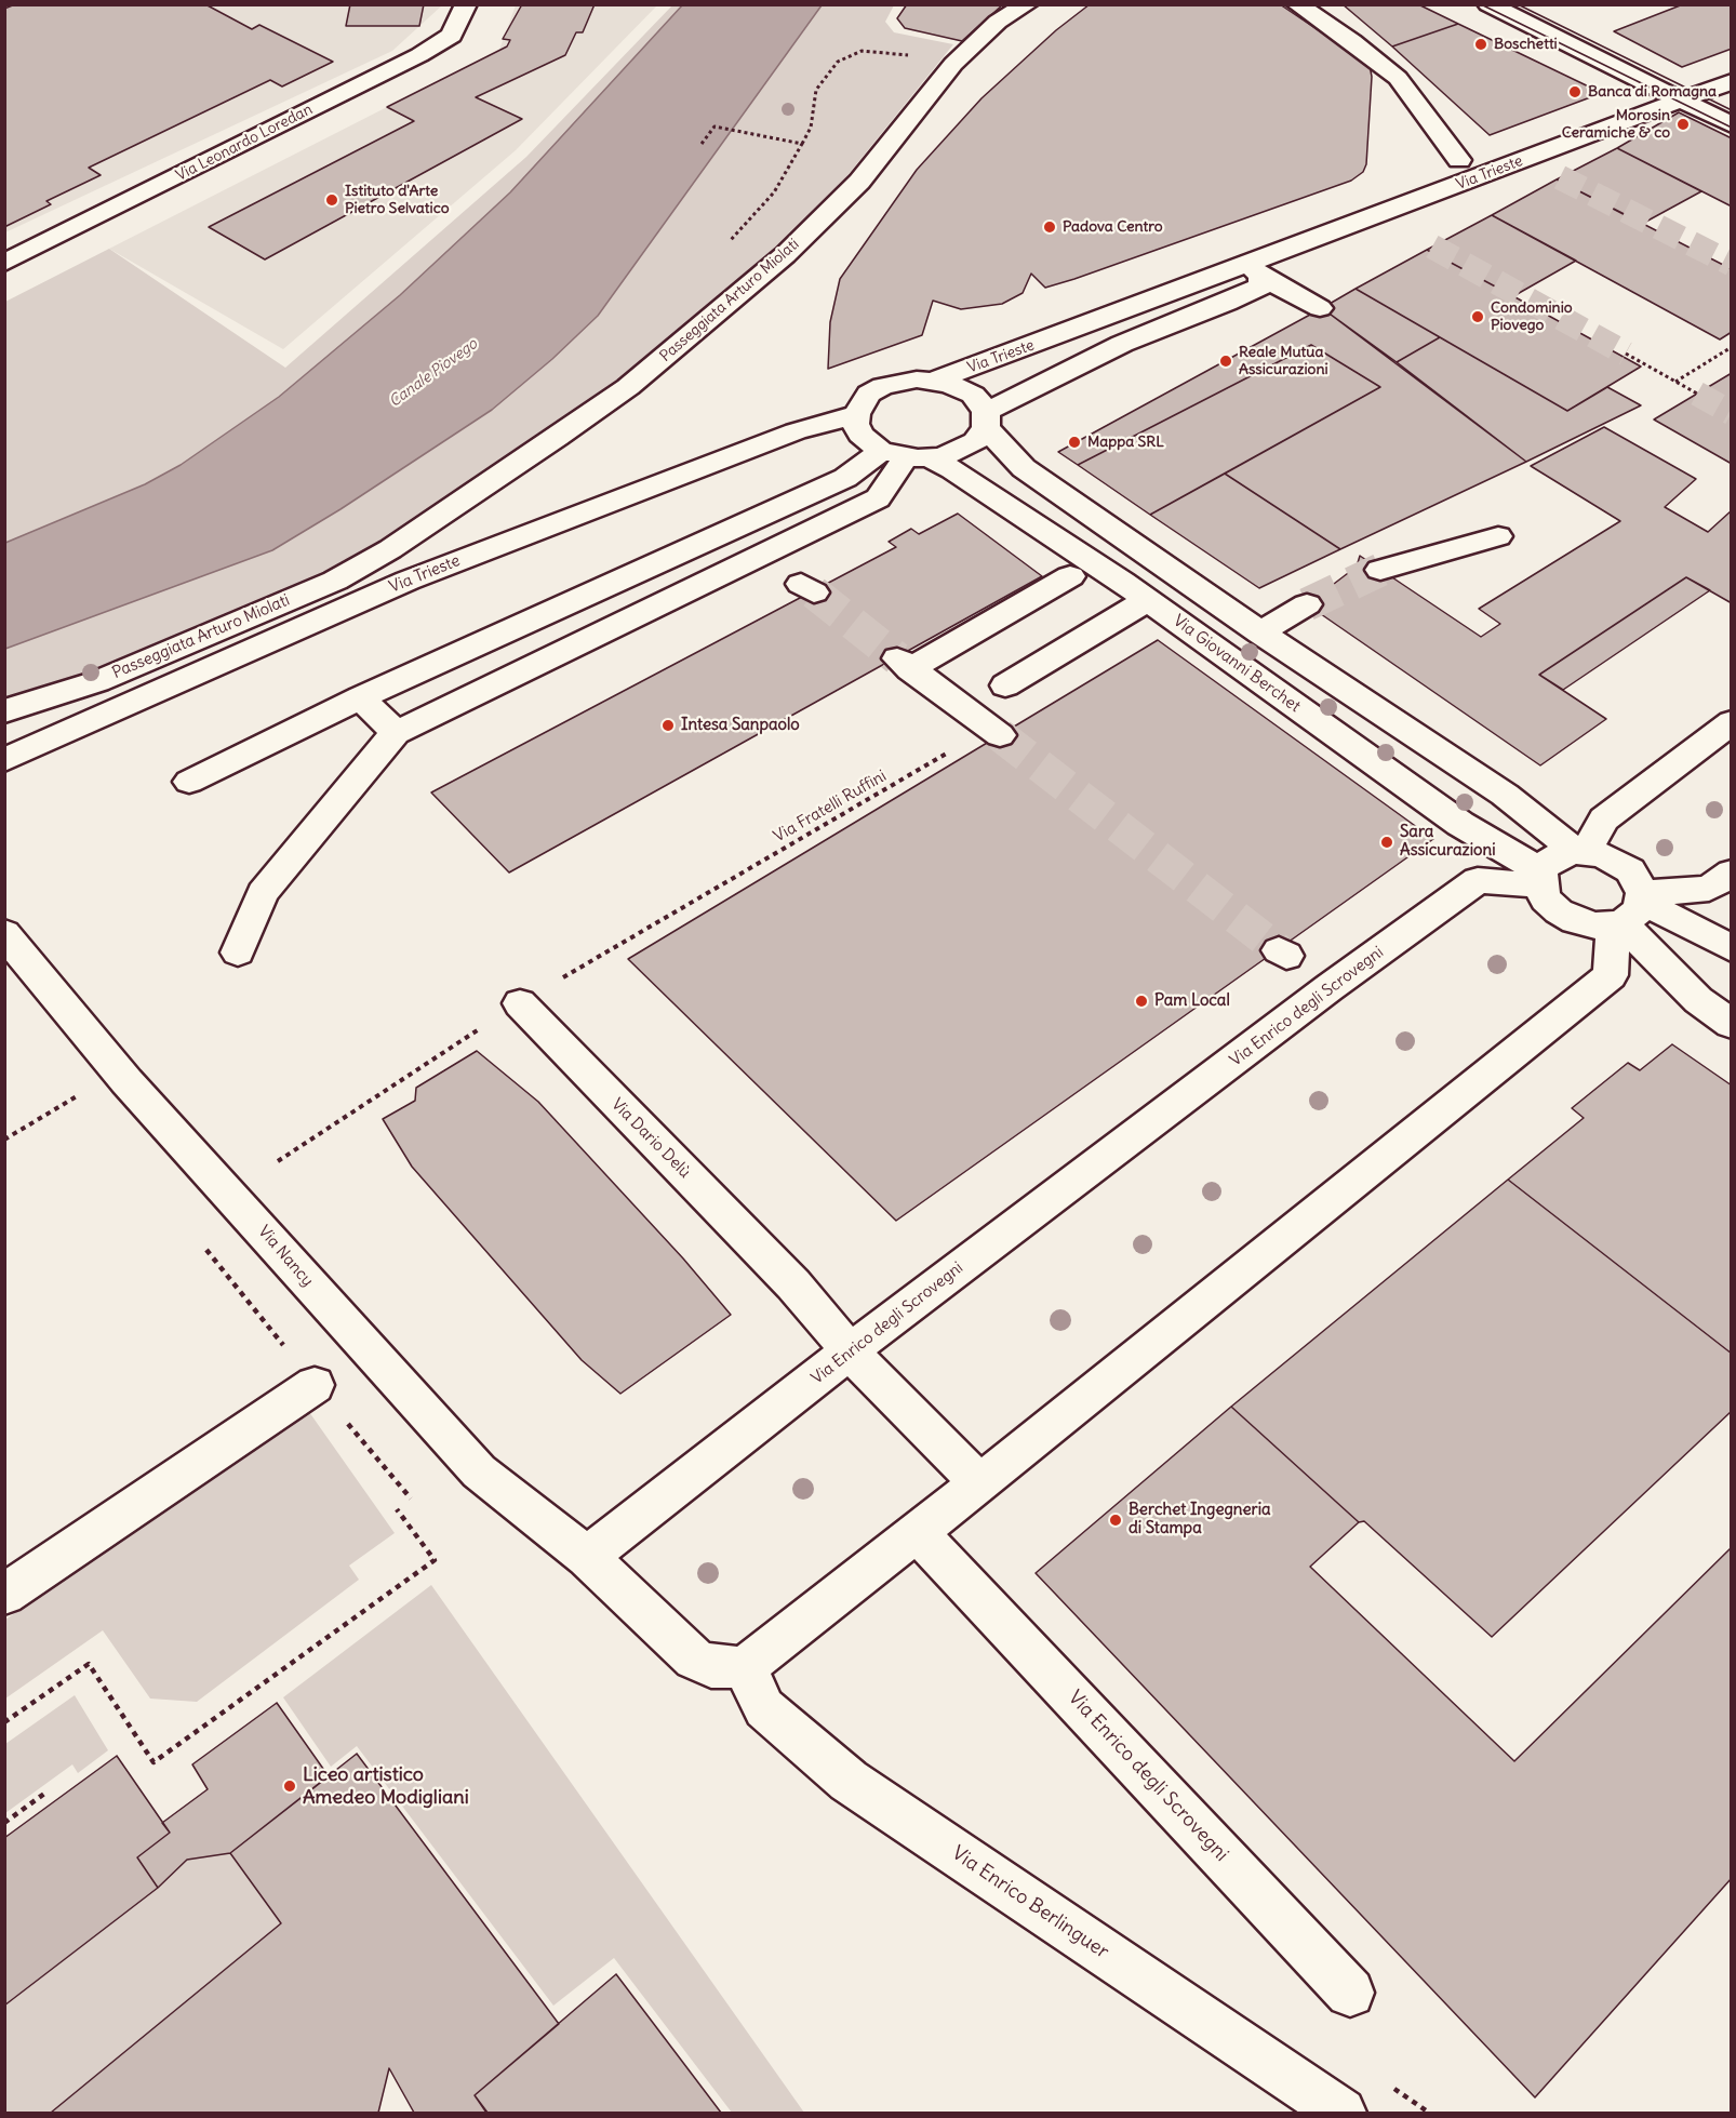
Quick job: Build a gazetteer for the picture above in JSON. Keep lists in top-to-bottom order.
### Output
{
  "streets": {
    "street": [
      "Via Leonardo Loredan",
      "Via Trieste",
      "Passeggiata Arturo Miolati",
      "Via Giovanni Berchet",
      "Via Enrico degli Scrovegni",
      "Via Dario Delù",
      "Via Nancy",
      "Via Enrico Berlinguer"
    ],
    "path": ["Via Fratelli Ruffini"]
  },
  "crossings": [
    ["Via Trieste", "Passeggiata Arturo Miolati"],
    ["Via Trieste", "Via Giovanni Berchet"],
    ["Via Giovanni Berchet", "Via Enrico degli Scrovegni"],
    ["Via Fratelli Ruffini", "Via Dario Delù"],
    ["Via Enrico degli Scrovegni", "Via Dario Delù"],
    ["Via Enrico degli Scrovegni", "Via Nancy"]
  ],
  "water": ["Canale Piovego"],
  "places": [
    "Boschetti",
    "Banca di Romagna",
    "Morosin Ceramiche & co",
    "Istituto d'Arte Pietro Selvatico",
    "Padova Centro",
    "Condominio Piovego",
    "Reale Mutua Assicurazioni",
    "Mappa SRL",
    "Intesa Sanpaolo",
    "Sara Assicurazioni",
    "Pam Local",
    "Berchet Ingegneria di Stampa",
    "Liceo artistico Amedeo Modigliani"
  ]
}
